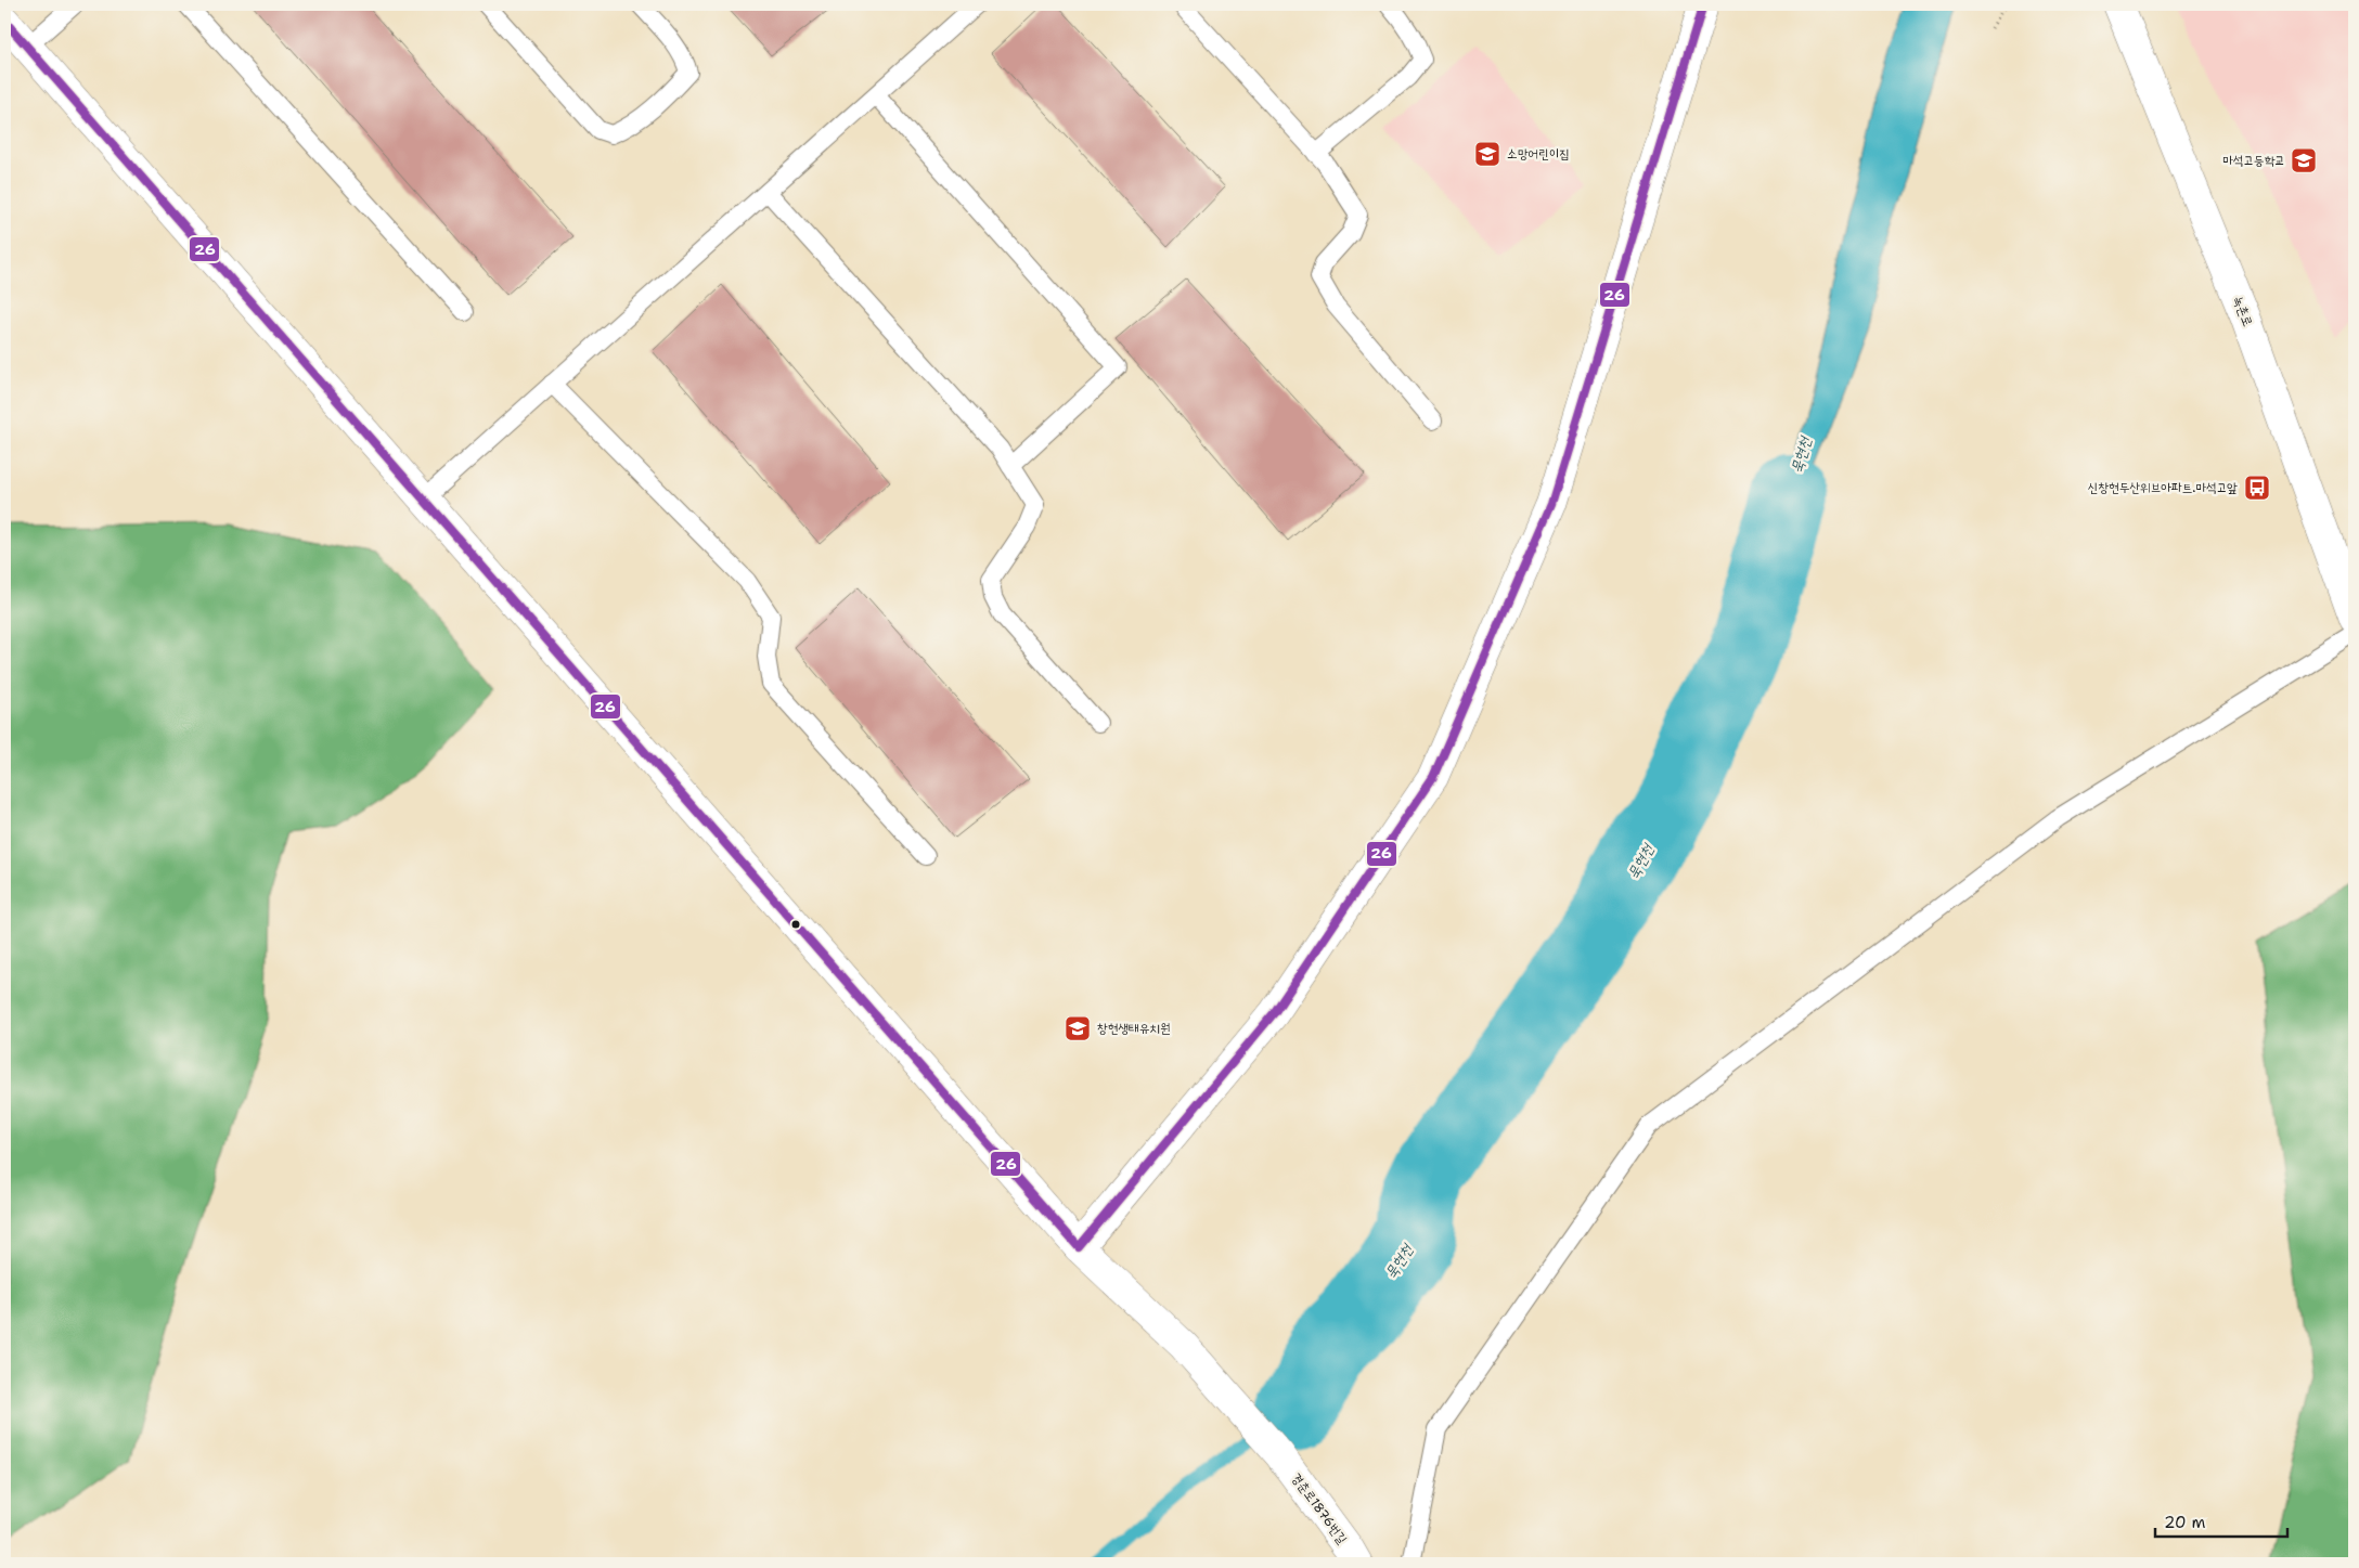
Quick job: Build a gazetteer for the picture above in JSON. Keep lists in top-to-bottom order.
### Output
{
  "streets": {
    "street": ["녹촌로", "경춘로1876번길"]
  },
  "water": ["묵현천"],
  "places": {
    "school or university": ["소망어린이집", "마석고등학교", "창현생태유치원"],
    "bus stop": ["신창현두산위브아파트.마석고앞"]
  },
  "lines": ["transit line 26"],
  "scale_bar": "20 m"
}
